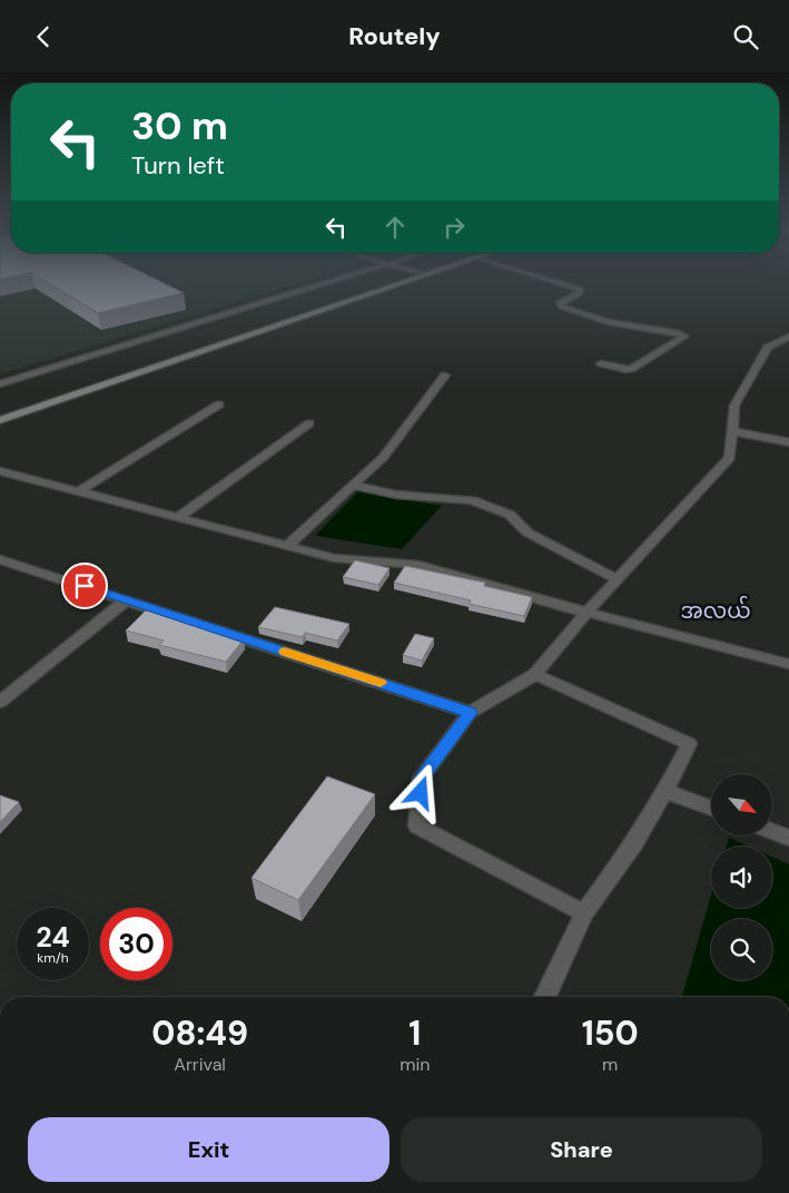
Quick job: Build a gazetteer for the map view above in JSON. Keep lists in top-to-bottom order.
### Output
{
  "districts": ["အလယ်"],
  "north": "bottom right",
  "page": {
    "header": "Routely",
    "turn": ["30 m", "Turn left"],
    "speed": "24 km/h",
    "limit": "30",
    "eta": [
      "08:49",
      "Arrival",
      "1",
      "min",
      "150",
      "m"
    ],
    "buttons": ["Exit", "Share"]
  }
}
